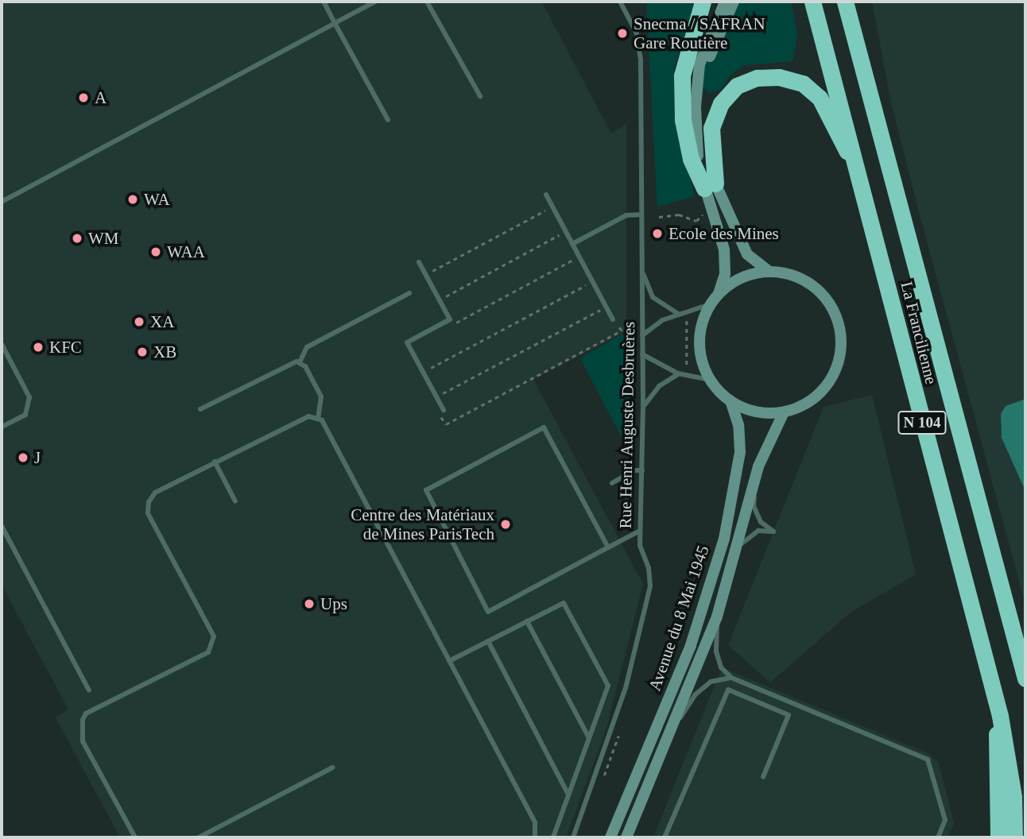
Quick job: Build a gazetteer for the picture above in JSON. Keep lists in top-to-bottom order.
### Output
{
  "streets": {
    "highway": ["La Francilienne", "N 104"],
    "main road": ["Avenue du 8 Mai 1945"],
    "lane": ["Rue Henri Auguste Desbruères"]
  },
  "places": [
    "Snecma / SAFRAN Gare Routière",
    "A",
    "WA",
    "Ecole des Mines",
    "WM",
    "WAA",
    "XA",
    "KFC",
    "XB",
    "J",
    "Centre des Matériaux de Mines ParisTech",
    "Ups"
  ]
}
